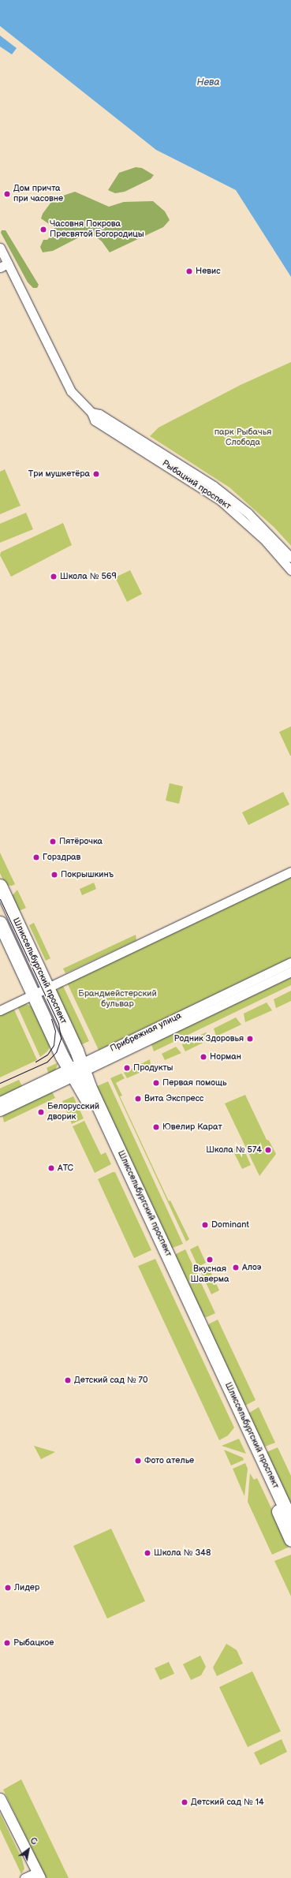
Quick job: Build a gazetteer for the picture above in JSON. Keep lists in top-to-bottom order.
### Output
{
  "streets": {
    "main road": ["Шлиссельбургский проспект"],
    "street": ["Рыбацкий проспект", "Прибрежная улица"]
  },
  "crossings": [
    ["Шлиссельбургский проспект", "Прибрежная улица"]
  ],
  "water": ["Нева"],
  "parks": ["парк Рыбачья Слобода", "Брандмейстерский бульвар"],
  "places": [
    "Дом причта при часовне",
    "Часовня Покрова Пресвятой Богородицы",
    "Невис",
    "Три мушкетёра",
    "Школа № 569",
    "Пятёрочка",
    "Горздрав",
    "Покрышкинъ",
    "Родник Здоровья",
    "Норман",
    "Продукты",
    "Первая помощь",
    "Вита Экспресс",
    "Белорусский дворик",
    "Ювелир Карат",
    "Школа № 574",
    "АТС",
    "Dominant",
    "Вкусная Шаверма",
    "Алоэ",
    "Детский сад № 70",
    "Фото ателье",
    "Школа № 348",
    "Лидер",
    "Рыбацкое",
    "Детский сад № 14"
  ],
  "north": "top right"
}
